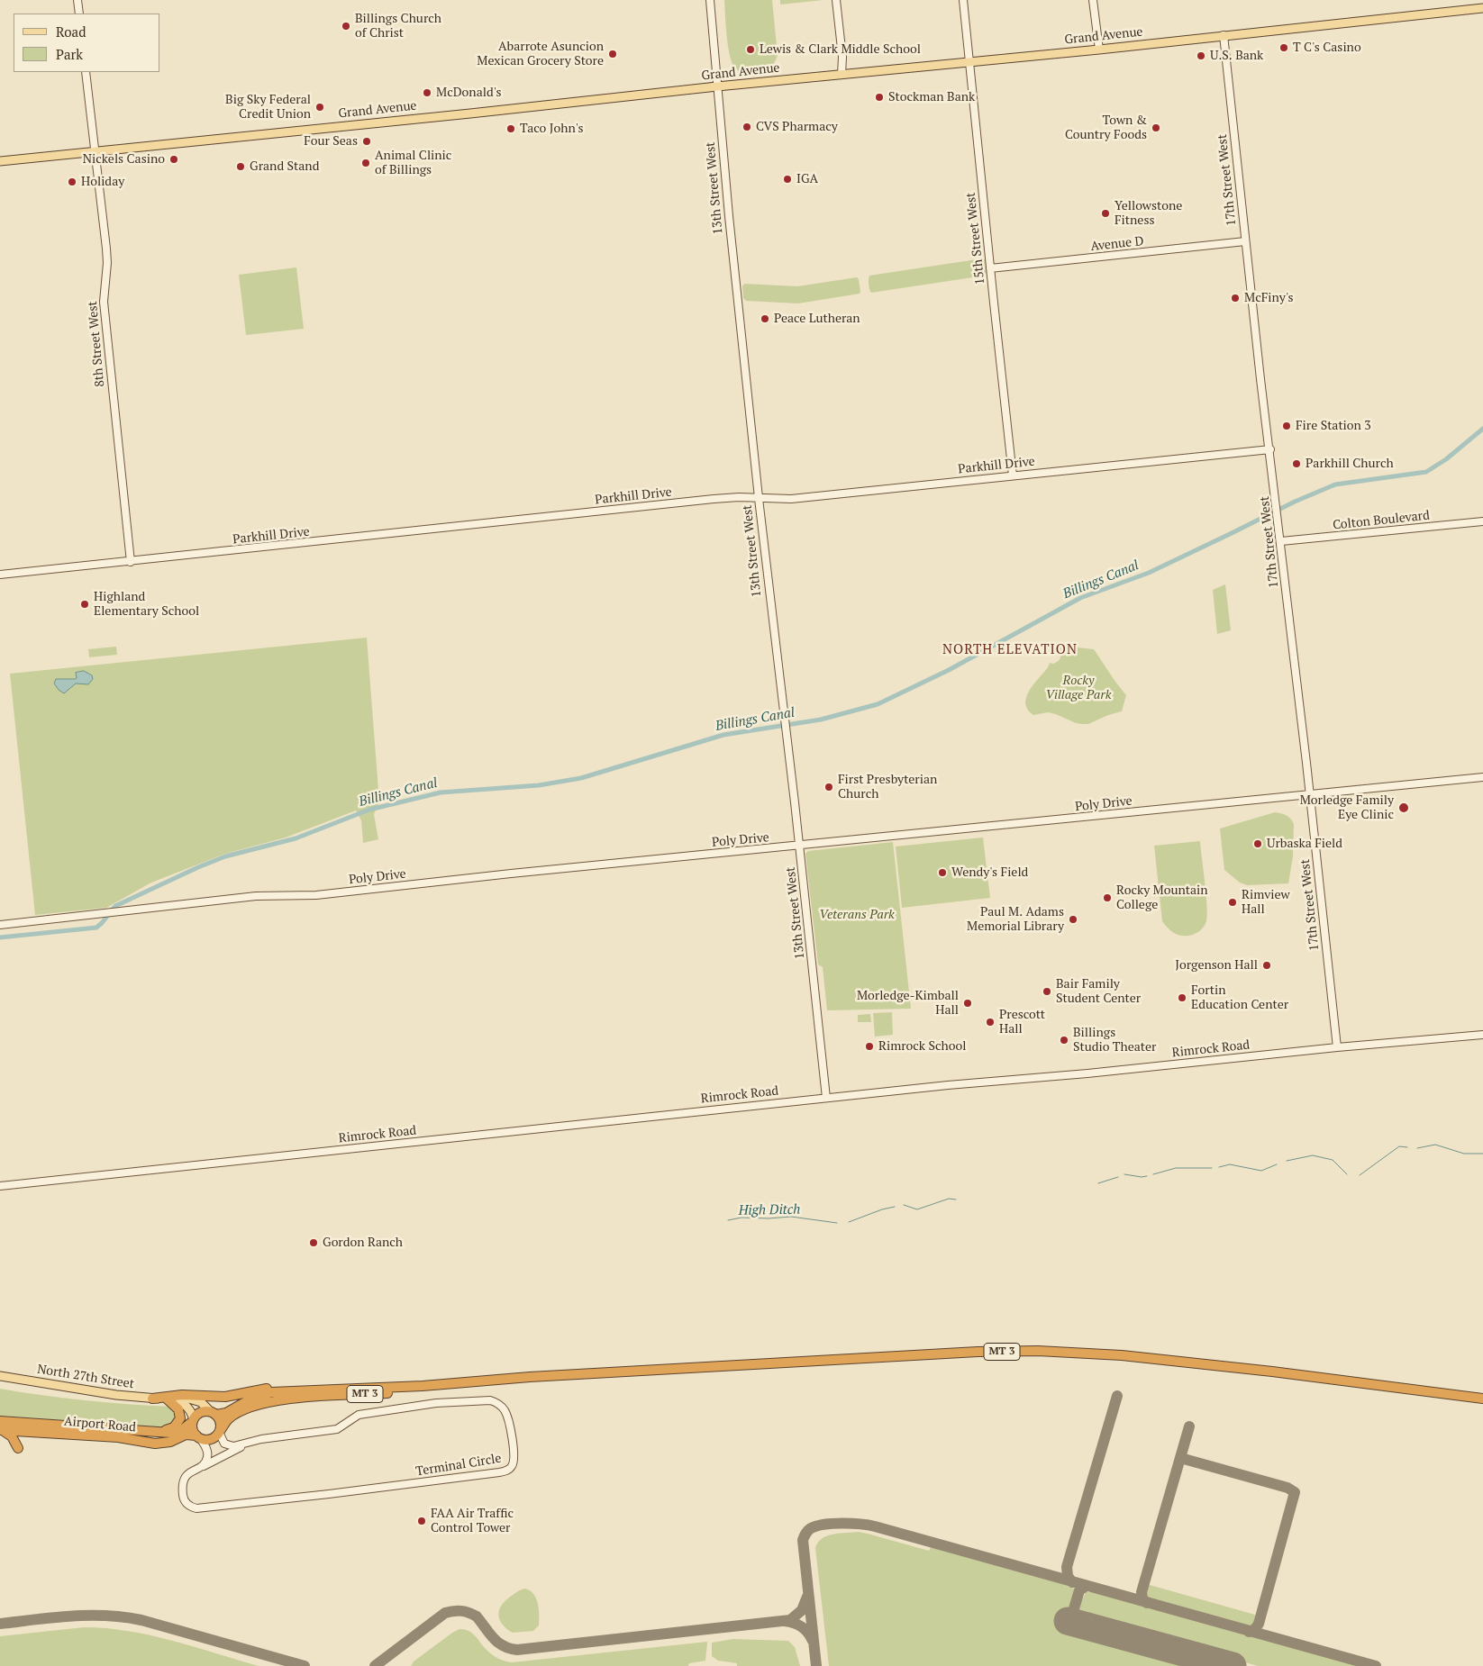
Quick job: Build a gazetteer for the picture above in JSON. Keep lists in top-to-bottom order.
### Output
{
  "streets": {
    "highway": ["MT 3", "Airport Road"],
    "main road": ["Grand Avenue", "North 27th Street"],
    "street": [
      "17th Street West",
      "13th Street West",
      "15th Street West",
      "Avenue D",
      "8th Street West",
      "Parkhill Drive",
      "Colton Boulevard",
      "Poly Drive",
      "Rimrock Road",
      "Terminal Circle"
    ]
  },
  "crossings": [
    ["Grand Avenue", "17th Street West"],
    ["Grand Avenue", "13th Street West"],
    ["Grand Avenue", "15th Street West"],
    ["Grand Avenue", "8th Street West"],
    ["17th Street West", "Avenue D"],
    ["17th Street West", "Parkhill Drive"],
    ["17th Street West", "Colton Boulevard"],
    ["17th Street West", "Poly Drive"],
    ["17th Street West", "Rimrock Road"],
    ["13th Street West", "Parkhill Drive"],
    ["13th Street West", "Poly Drive"],
    ["13th Street West", "Rimrock Road"],
    ["15th Street West", "Avenue D"],
    ["15th Street West", "Parkhill Drive"],
    ["8th Street West", "Parkhill Drive"],
    ["MT 3", "North 27th Street"],
    ["MT 3", "Airport Road"],
    ["MT 3", "Terminal Circle"],
    ["North 27th Street", "Airport Road"],
    ["North 27th Street", "Terminal Circle"],
    ["Airport Road", "Terminal Circle"]
  ],
  "districts": ["NORTH ELEVATION"],
  "water": ["Billings Canal", "High Ditch"],
  "parks": ["Rocky Village Park", "Veterans Park"],
  "places": [
    "Billings Church of Christ",
    "T C's Casino",
    "Lewis & Clark Middle School",
    "Abarrote Asuncion Mexican Grocery Store",
    "U.S. Bank",
    "McDonald's",
    "Stockman Bank",
    "Big Sky Federal Credit Union",
    "CVS Pharmacy",
    "Town & Country Foods",
    "Taco John's",
    "Four Seas",
    "Nickels Casino",
    "Animal Clinic of Billings",
    "Grand Stand",
    "IGA",
    "Holiday",
    "Yellowstone Fitness",
    "McFiny's",
    "Peace Lutheran",
    "Fire Station 3",
    "Parkhill Church",
    "Highland Elementary School",
    "First Presbyterian Church",
    "Morledge Family Eye Clinic",
    "Urbaska Field",
    "Wendy's Field",
    "Rocky Mountain College",
    "Rimview Hall",
    "Paul M. Adams Memorial Library",
    "Jorgenson Hall",
    "Bair Family Student Center",
    "Fortin Education Center",
    "Morledge-Kimball Hall",
    "Prescott Hall",
    "Billings Studio Theater",
    "Rimrock School",
    "Gordon Ranch",
    "FAA Air Traffic Control Tower"
  ],
  "legend": ["Road", "Park"]
}
